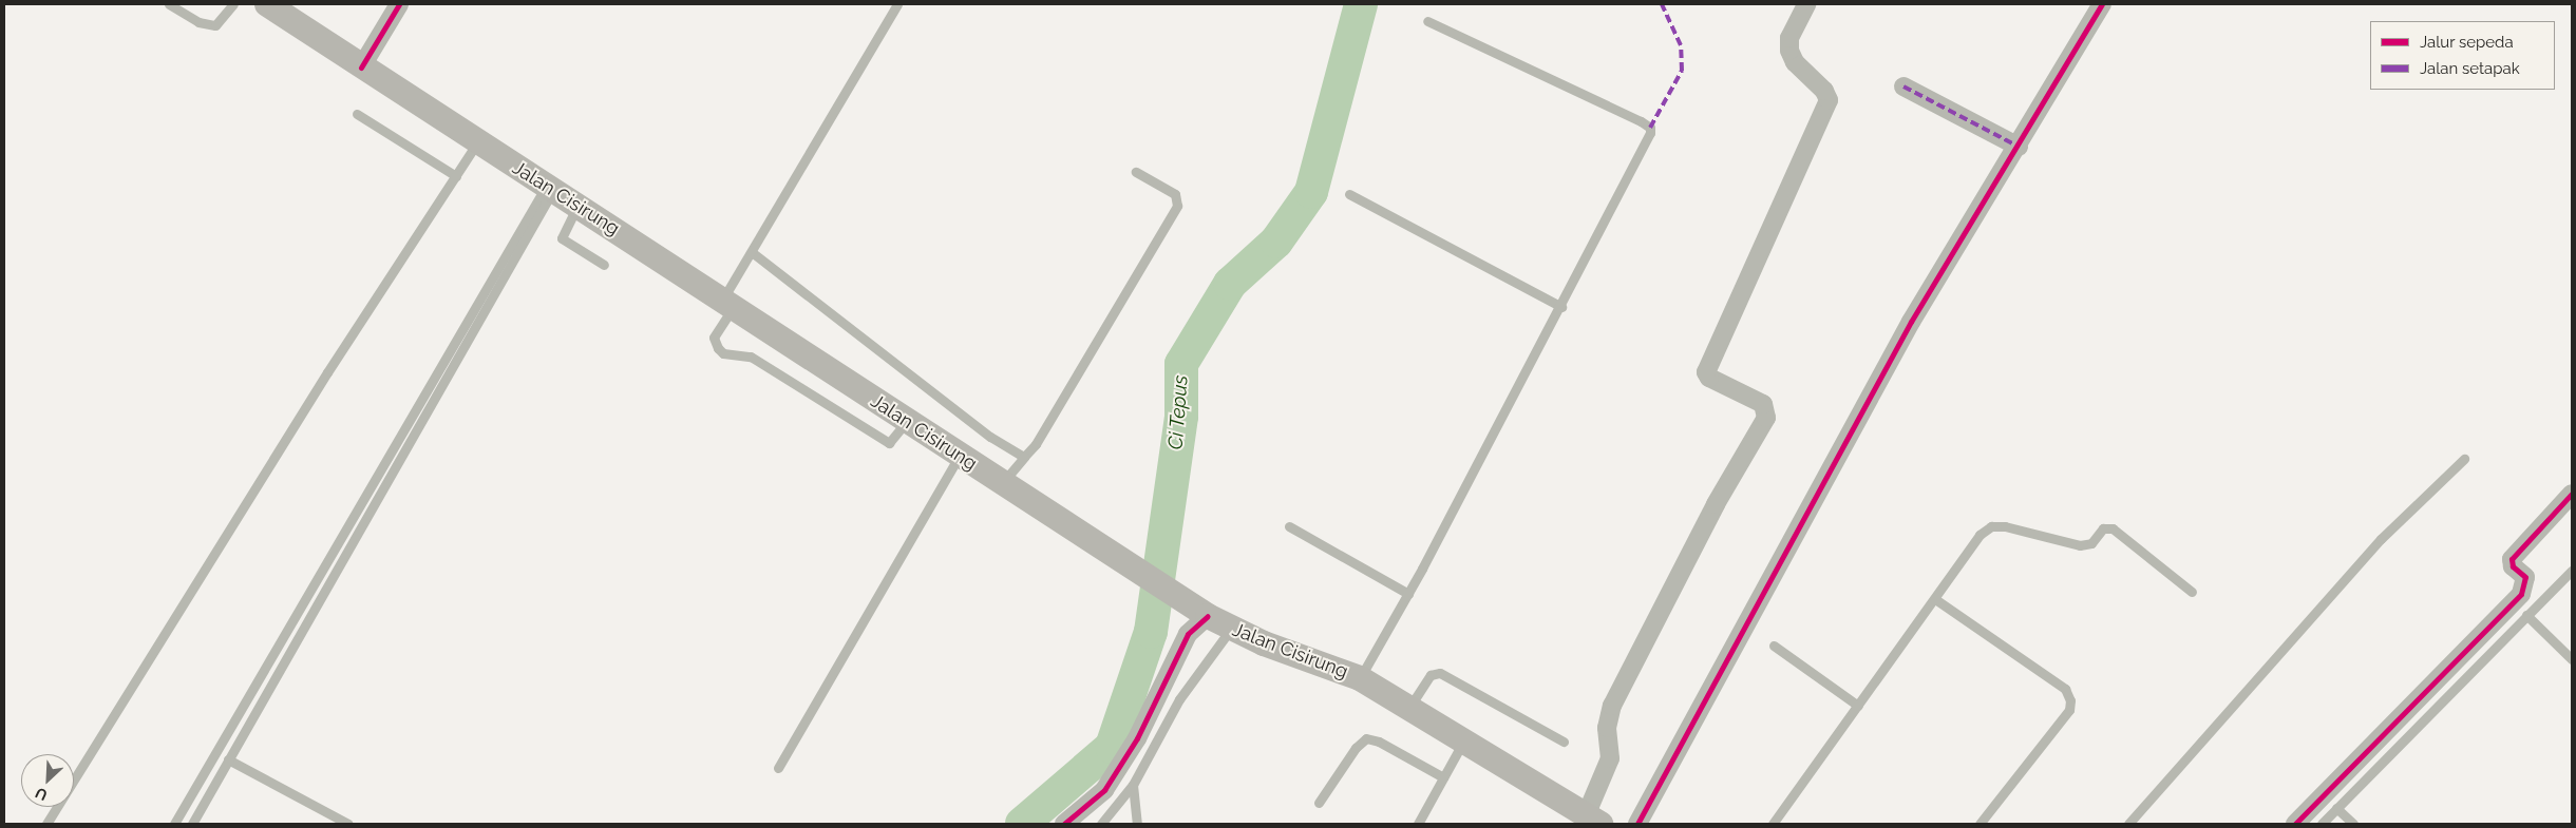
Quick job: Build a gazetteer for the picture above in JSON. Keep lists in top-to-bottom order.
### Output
{
  "streets": {
    "main road": ["Jalan Cisirung"]
  },
  "water": ["Ci Tepus"],
  "legend": ["Jalur sepeda", "Jalan setapak"],
  "north": "bottom left"
}
